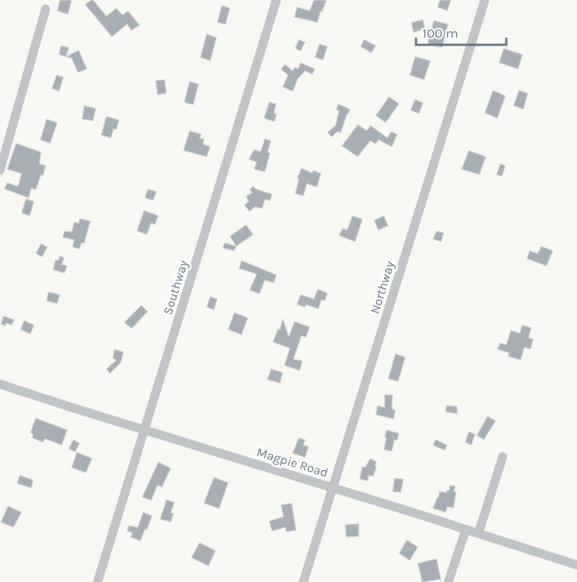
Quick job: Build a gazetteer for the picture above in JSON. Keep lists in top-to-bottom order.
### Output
{
  "streets": {
    "street": ["Southway", "Northway", "Magpie Road"]
  },
  "crossings": [
    ["Southway", "Magpie Road"],
    ["Northway", "Magpie Road"]
  ],
  "scale_bar": "100 m"
}
